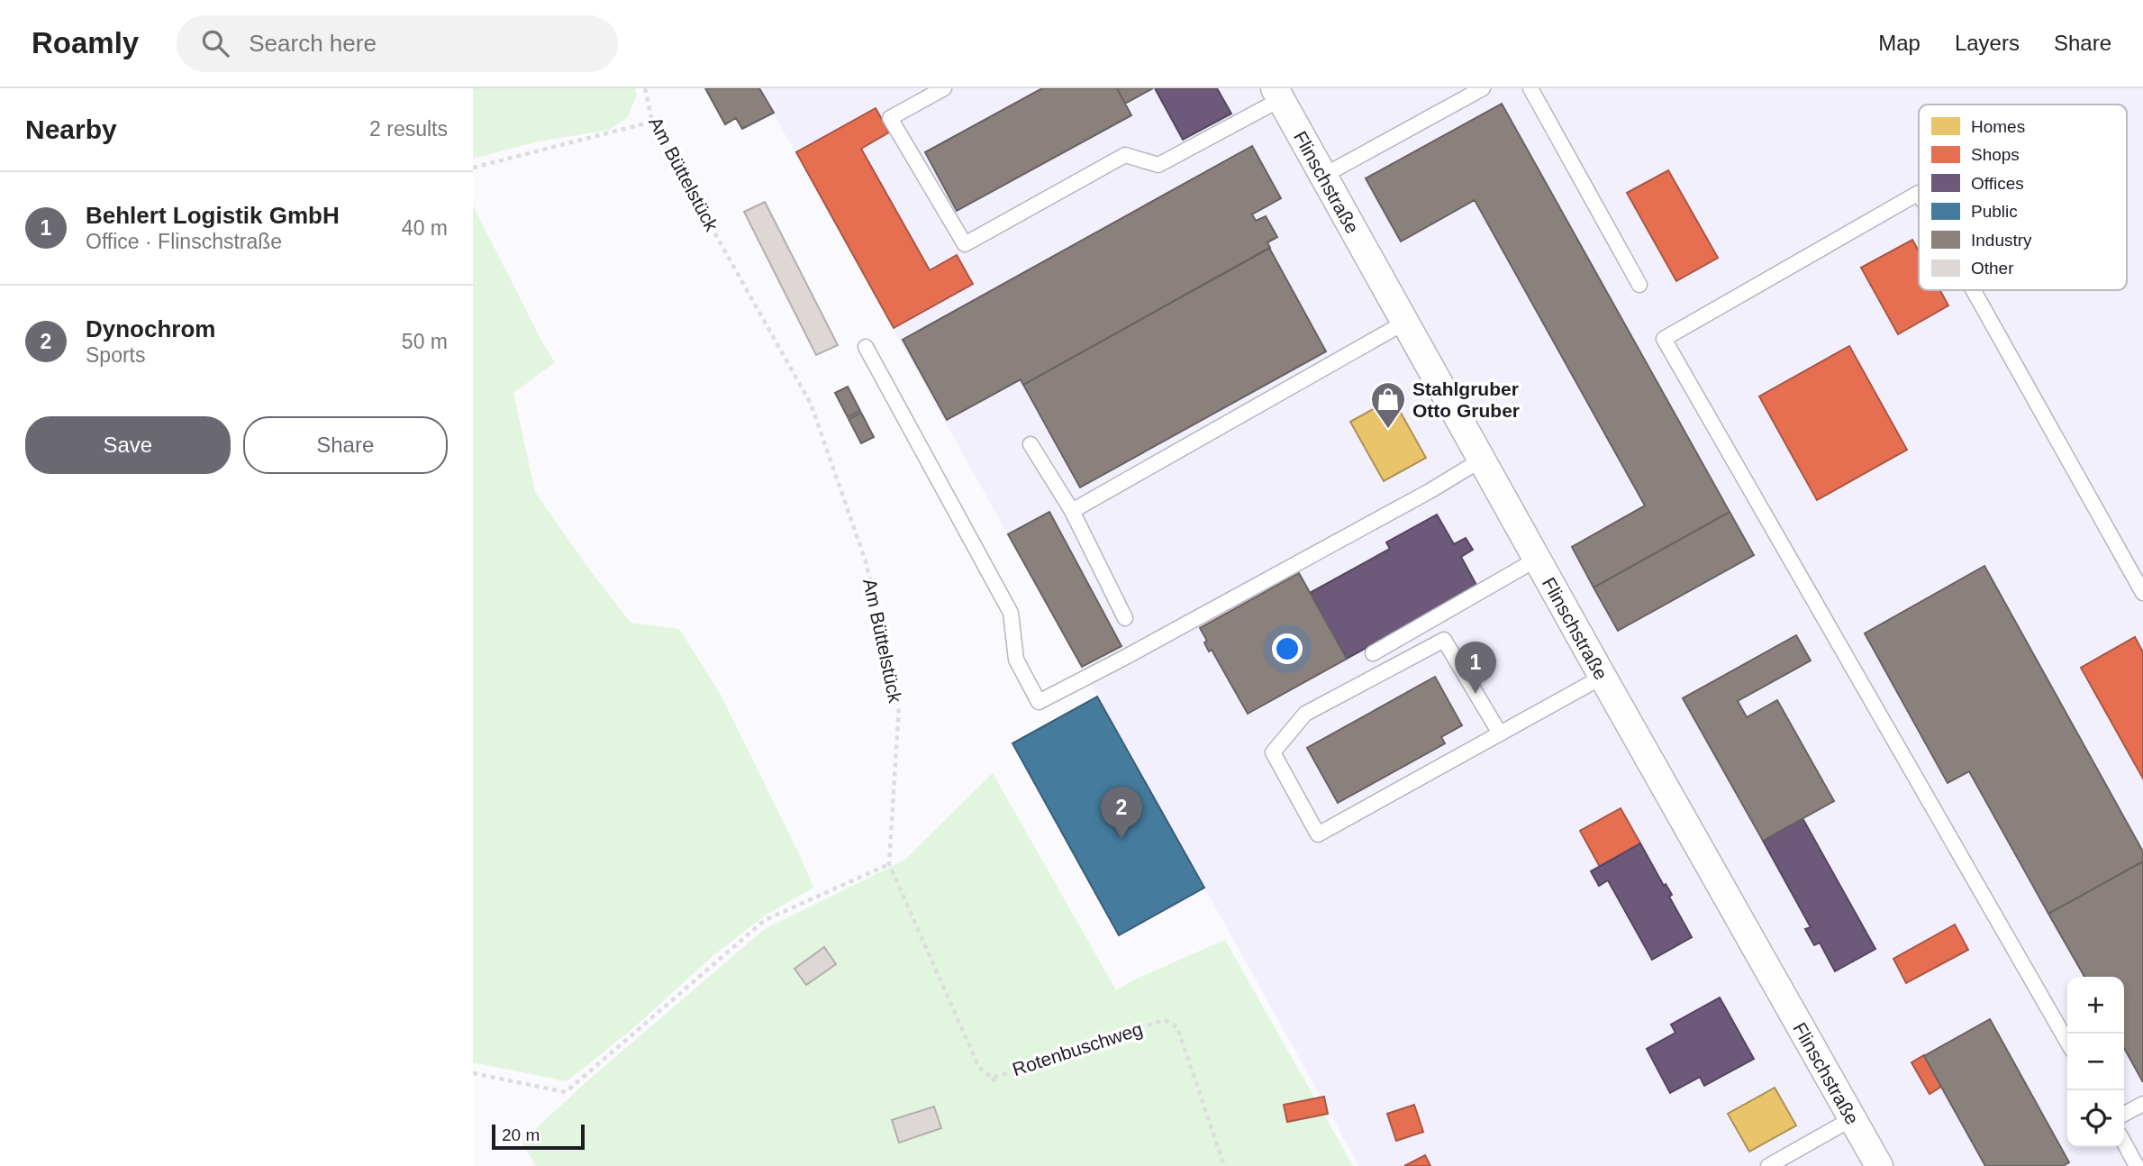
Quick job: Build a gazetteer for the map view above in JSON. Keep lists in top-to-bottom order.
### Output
{
  "streets": {
    "street": ["Flinschstraße"],
    "path": ["Am Büttelstück", "Rotenbuschweg"]
  },
  "crossings": [
    ["Am Büttelstück", "Rotenbuschweg"]
  ],
  "places": {
    "shop": ["Stahlgruber Otto Gruber"]
  },
  "legend": [
    "Homes",
    "Shops",
    "Offices",
    "Public",
    "Industry",
    "Other"
  ],
  "scale_bar": "20 m",
  "page": {
    "header": "Roamly",
    "search": "Search here",
    "nav": ["Map", "Layers", "Share"],
    "heading": ["Nearby", "2 results"],
    "list": [
      {
        "mark": "1",
        "name": "Behlert Logistik GmbH",
        "note": "Office · Flinschstraße",
        "value": "40 m"
      },
      {
        "mark": "2",
        "name": "Dynochrom",
        "note": "Sports",
        "value": "50 m"
      }
    ],
    "buttons": ["Save", "Share"],
    "pins": ["1", "2"],
    "map_buttons": ["+", "−"],
    "scale": "20 m"
  }
}
